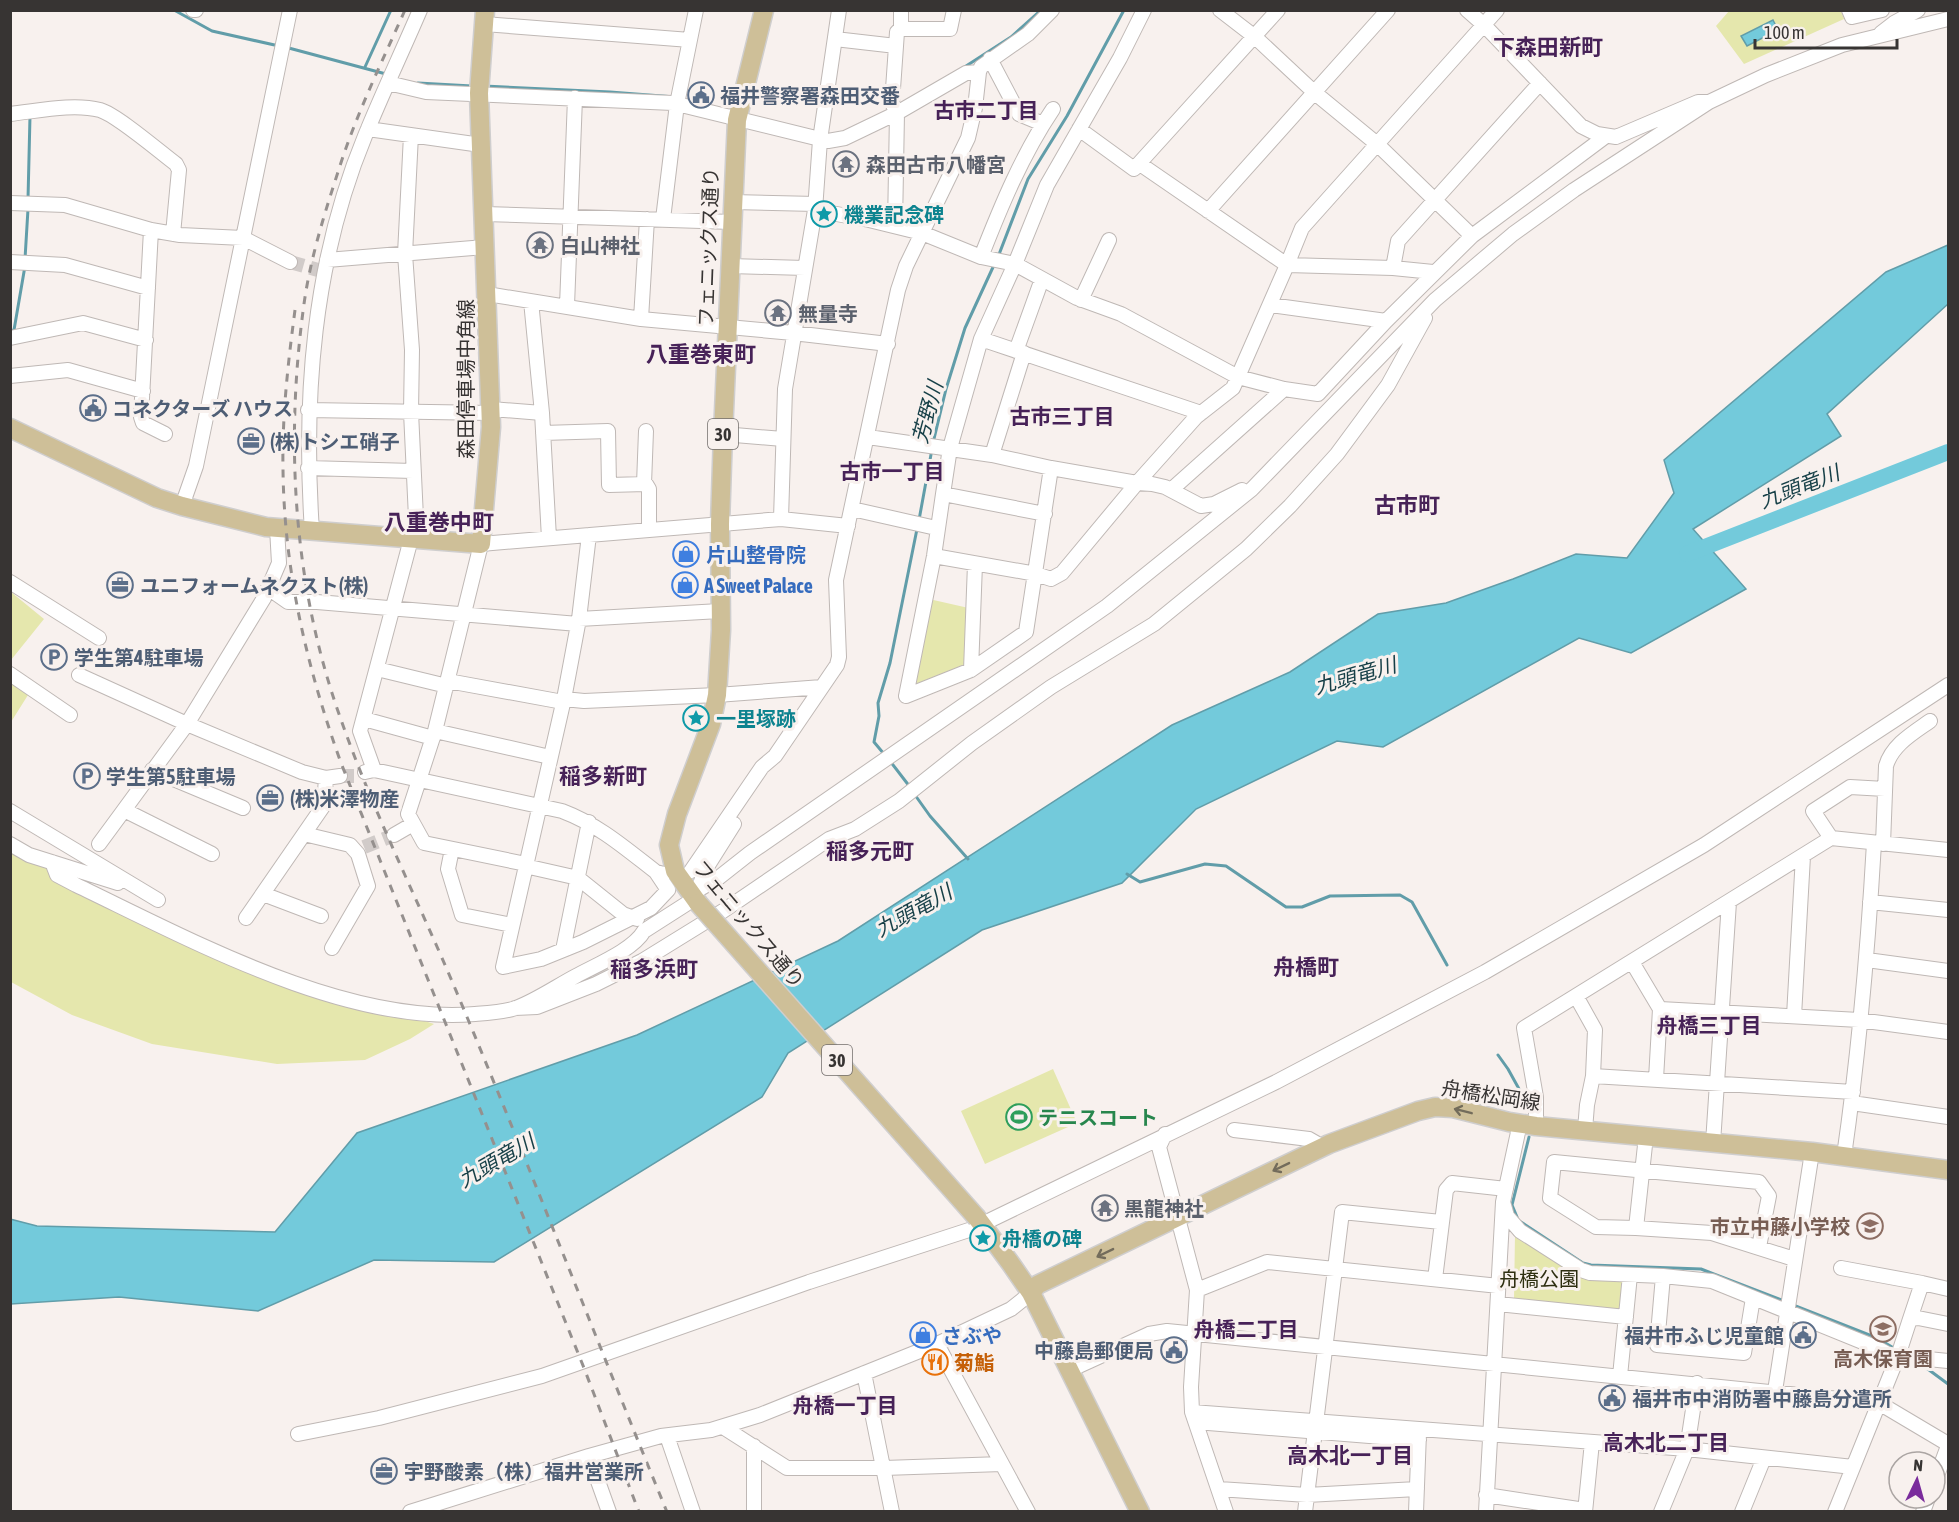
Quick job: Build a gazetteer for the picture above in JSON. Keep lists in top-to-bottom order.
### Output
{
  "streets": {
    "main road": [
      "フェニックス通り",
      "森田停車場中角線",
      "30",
      "舟橋松岡線"
    ]
  },
  "crossings": [
    ["フェニックス通り", "舟橋松岡線"]
  ],
  "one_way": ["舟橋松岡線"],
  "districts": [
    "下森田新町",
    "古市二丁目",
    "八重巻東町",
    "古市三丁目",
    "古市一丁目",
    "古市町",
    "八重巻中町",
    "稲多新町",
    "稲多元町",
    "舟橋町",
    "稲多浜町",
    "舟橋三丁目",
    "舟橋二丁目",
    "舟橋一丁目",
    "高木北二丁目",
    "高木北一丁目"
  ],
  "water": ["芳野川", "九頭竜川"],
  "parks": ["舟橋公園"],
  "places": {
    "public building": [
      "福井警察署森田交番",
      "コネクターズ ハウス",
      "福井市ふじ児童館",
      "中藤島郵便局",
      "福井市中消防署中藤島分遣所"
    ],
    "temple": [
      "森田古市八幡宮",
      "白山神社",
      "無量寺",
      "黒龍神社"
    ],
    "place": ["機業記念碑", "一里塚跡", "舟橋の碑"],
    "office": [
      "(株)トシエ硝子",
      "ユニフォームネクスト(株)",
      "(株)米澤物産",
      "宇野酸素（株）福井営業所"
    ],
    "shop": ["片山整骨院", "A Sweet Palace", "さぶや"],
    "parking": ["学生第4駐車場", "学生第5駐車場"],
    "sports": ["テニスコート"],
    "school or university": ["市立中藤小学校", "高木保育園"],
    "restaurant": ["菊鮨"]
  },
  "scale_bar": "100 m",
  "north": "top"
}
